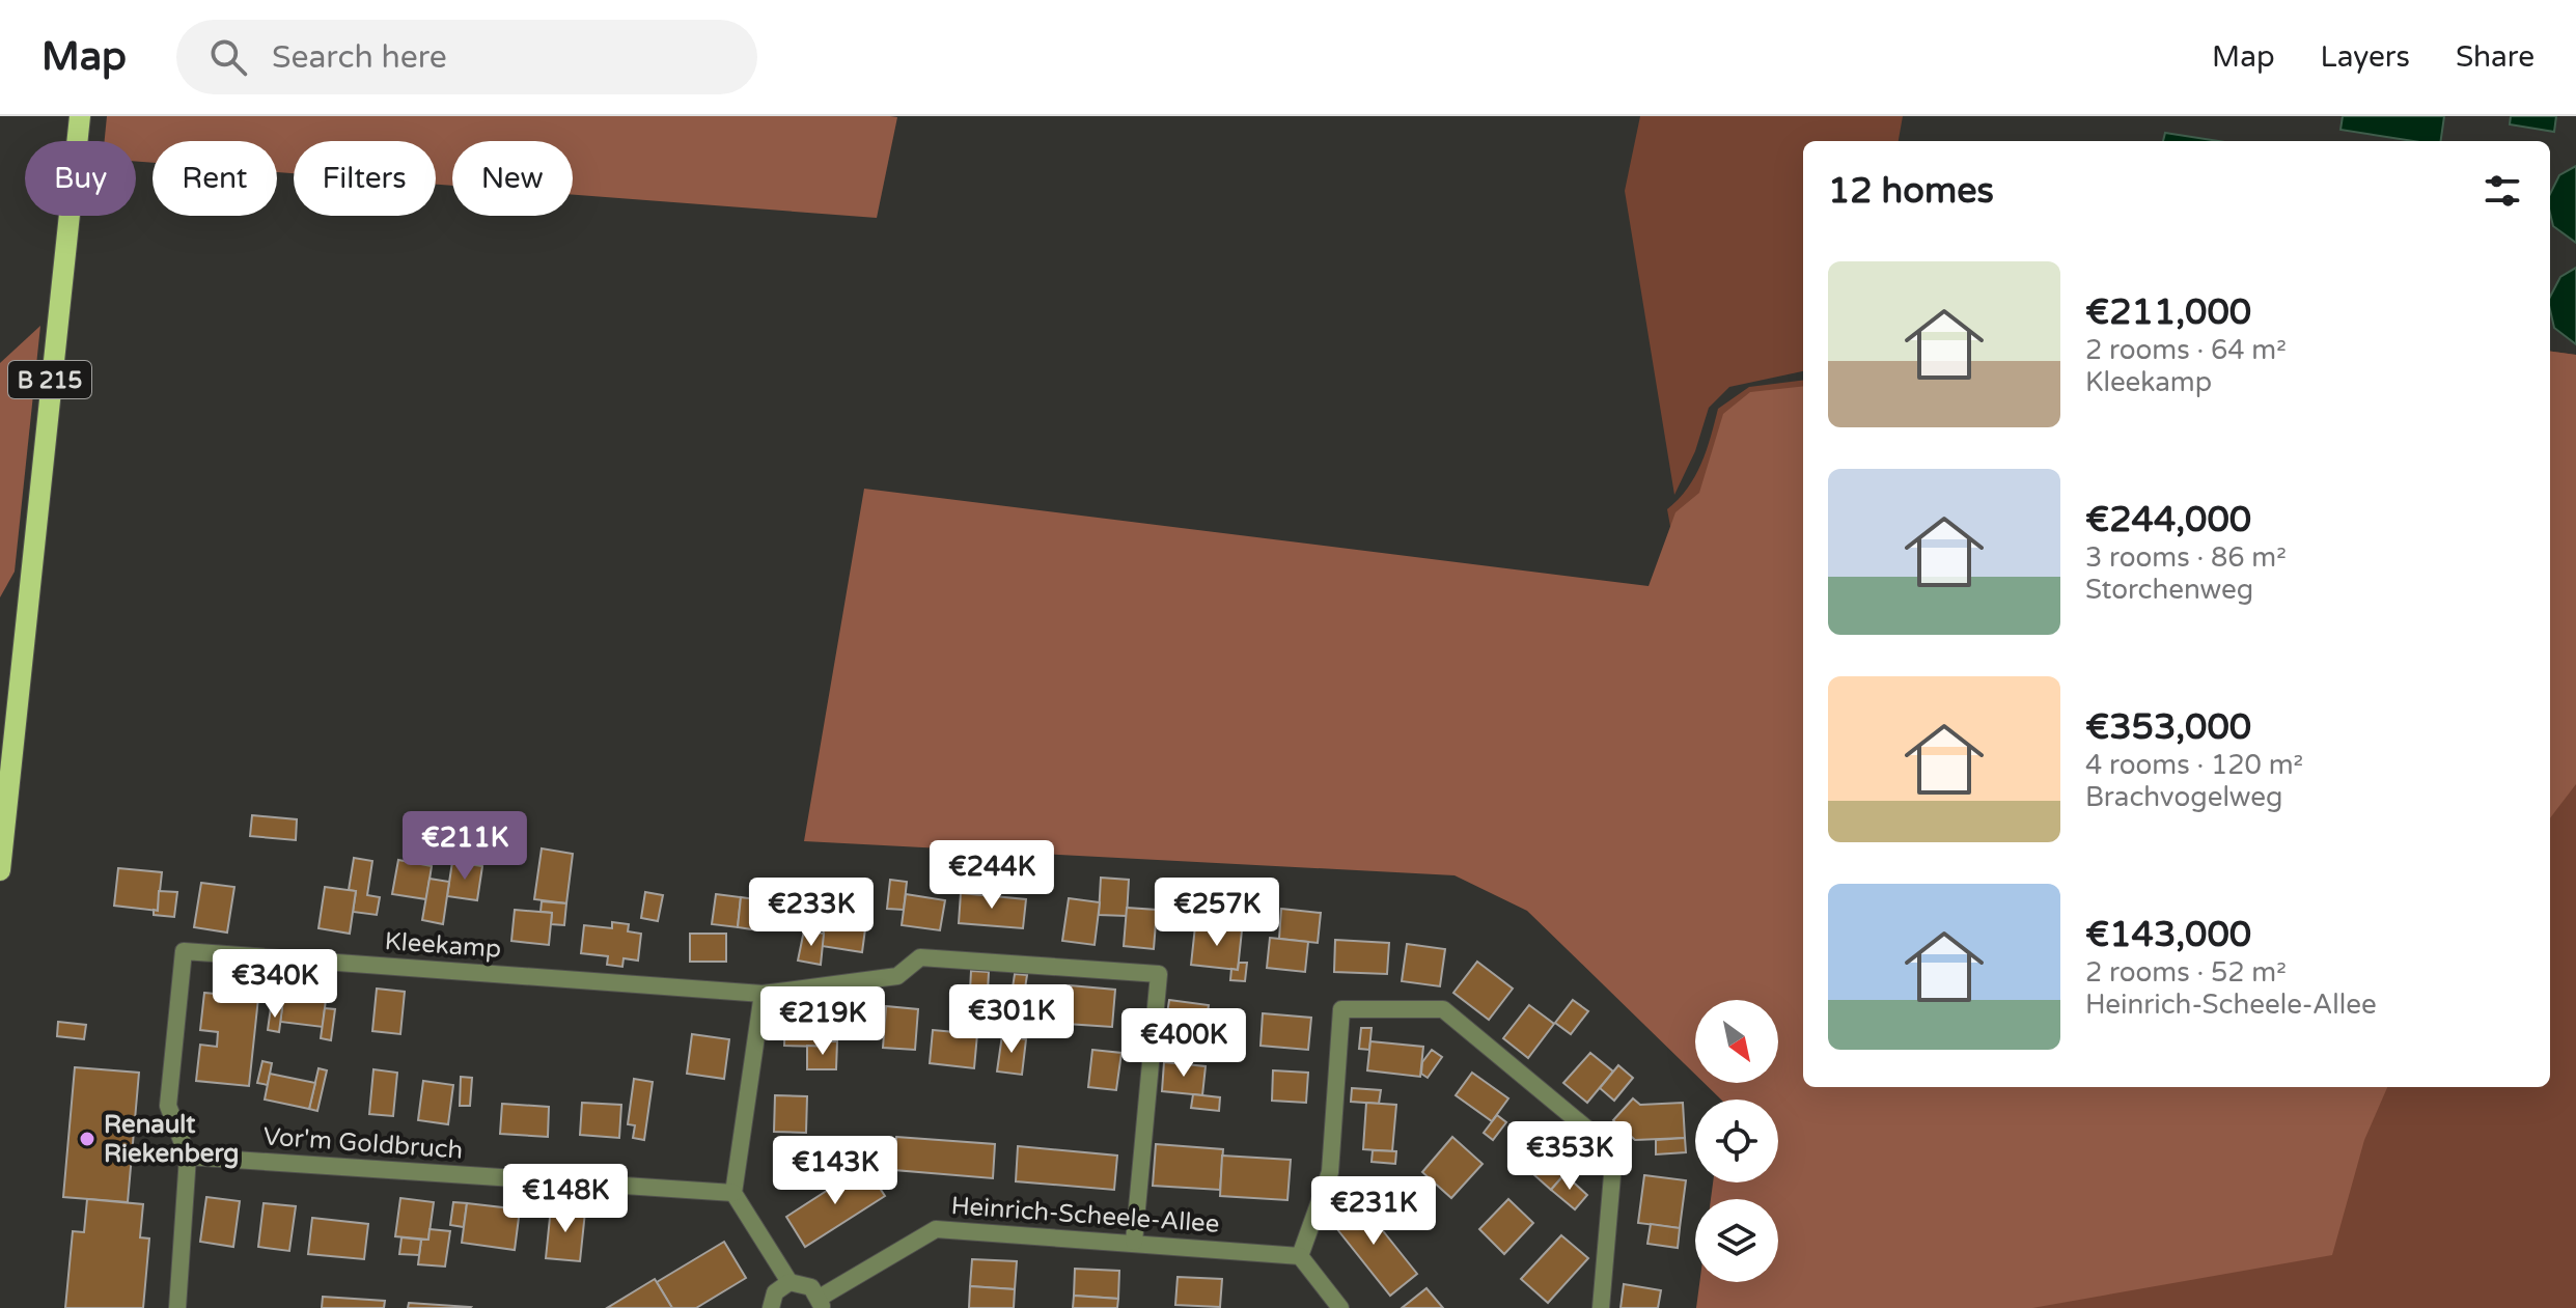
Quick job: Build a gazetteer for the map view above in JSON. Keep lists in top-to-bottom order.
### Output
{
  "streets": {
    "main road": ["B 215"],
    "street": ["Kleekamp", "Vor'm Goldbruch", "Heinrich-Scheele-Allee"]
  },
  "crossings": [
    ["Kleekamp", "Vor'm Goldbruch"]
  ],
  "places": ["Renault Riekenberg"],
  "north": "bottom right",
  "page": {
    "header": "Map",
    "search": "Search here",
    "nav": ["Map", "Layers", "Share"],
    "chip": [
      "Buy",
      "Rent",
      "Filters",
      "New"
    ],
    "heading": "12 homes",
    "list": [
      {
        "name": "€211,000",
        "note": "2 rooms · 64 m² · Kleekamp"
      },
      {
        "name": "€244,000",
        "note": "3 rooms · 86 m² · Storchenweg"
      },
      {
        "name": "€353,000",
        "note": "4 rooms · 120 m² · Brachvogelweg"
      },
      {
        "name": "€143,000",
        "note": "2 rooms · 52 m² · Heinrich-Scheele-Allee"
      }
    ],
    "price": [
      "€211K",
      "€244K",
      "€233K",
      "€257K",
      "€340K",
      "€301K",
      "€219K",
      "€400K",
      "€353K",
      "€143K",
      "€148K",
      "€231K"
    ]
  }
}
